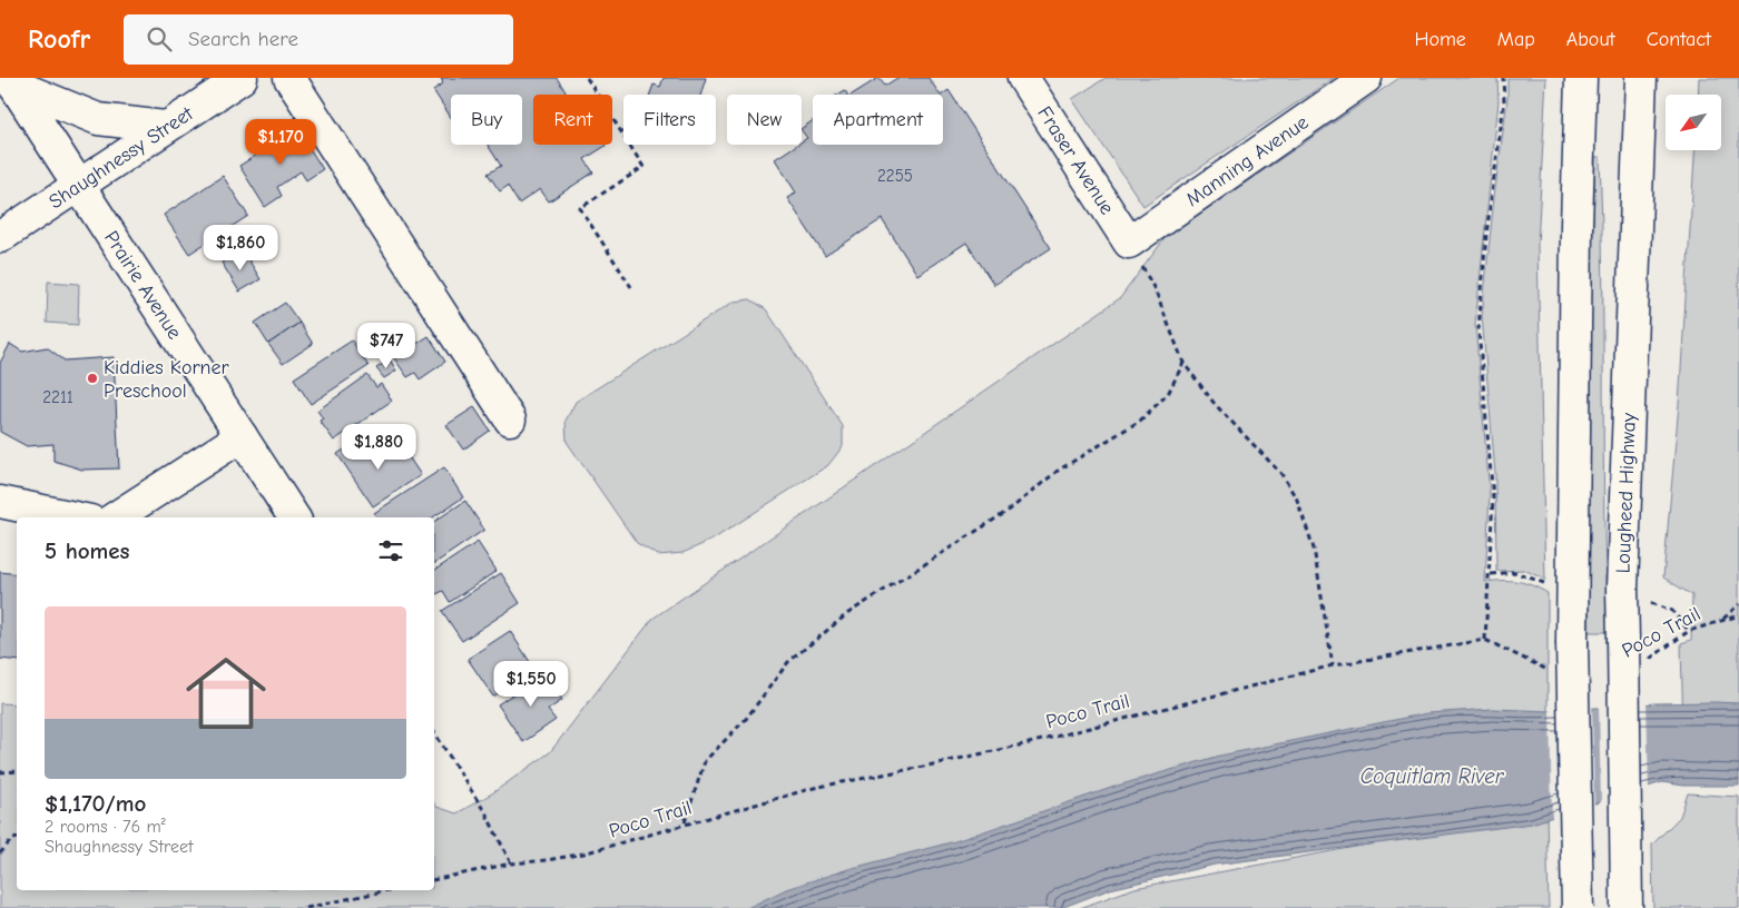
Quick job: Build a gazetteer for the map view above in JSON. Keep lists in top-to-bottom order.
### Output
{
  "streets": {
    "main road": [
      "Shaughnessy Street",
      "Fraser Avenue",
      "Manning Avenue",
      "Prairie Avenue",
      "Lougheed Highway"
    ],
    "path": ["Poco Trail"]
  },
  "crossings": [
    ["Shaughnessy Street", "Prairie Avenue"],
    ["Fraser Avenue", "Manning Avenue"]
  ],
  "water": ["Coquitlam River"],
  "places": ["Kiddies Korner Preschool"],
  "house_numbers": ["2255", "2211"],
  "north": "bottom left",
  "page": {
    "header": "Roofr",
    "search": "Search here",
    "nav": [
      "Home",
      "Map",
      "About",
      "Contact"
    ],
    "chip": [
      "Buy",
      "Rent",
      "Filters",
      "New",
      "Apartment"
    ],
    "price": [
      "$1,170",
      "$1,860",
      "$747",
      "$1,880",
      "$1,550"
    ],
    "heading": "5 homes",
    "list": [
      {
        "name": "$1,170/mo",
        "note": "2 rooms · 76 m² · Shaughnessy Street"
      }
    ]
  }
}
